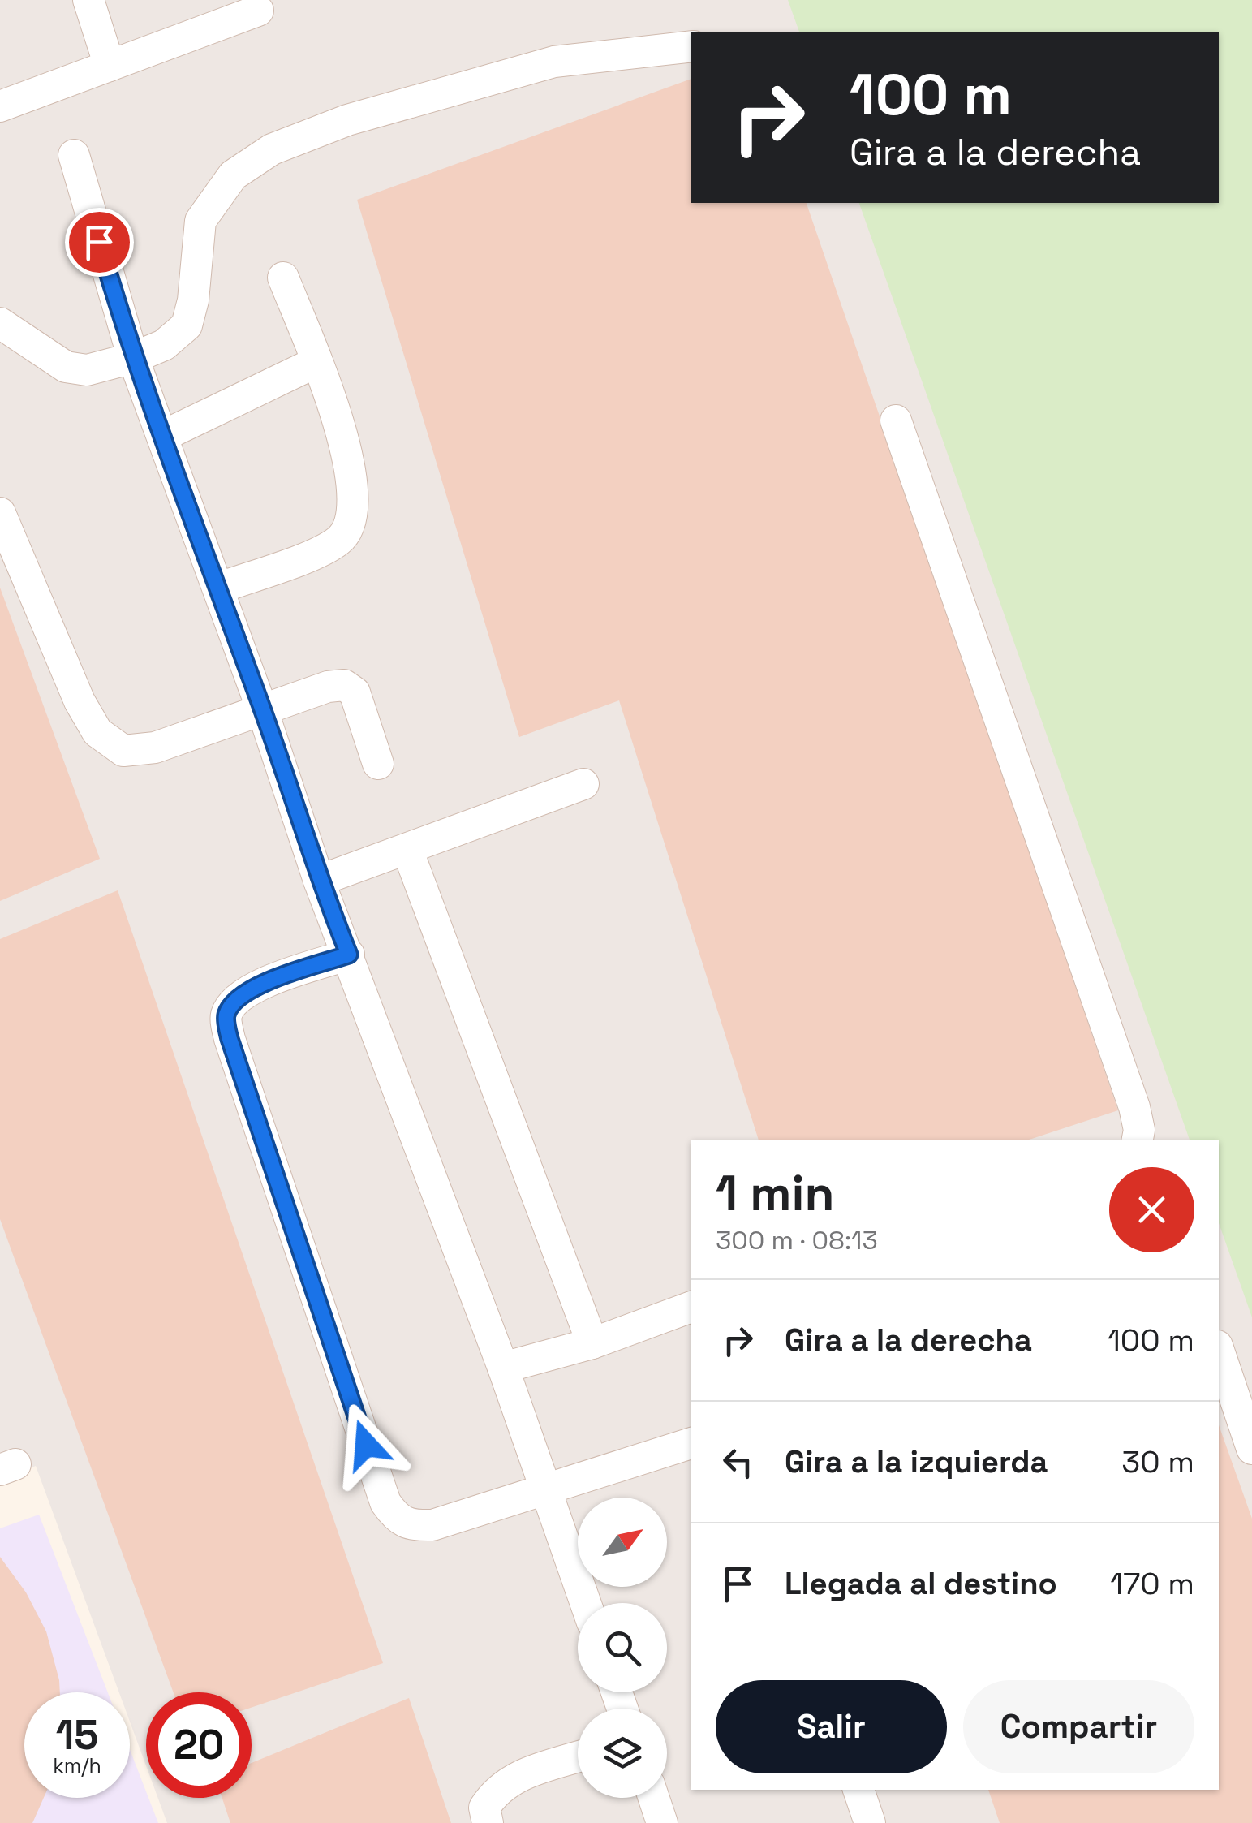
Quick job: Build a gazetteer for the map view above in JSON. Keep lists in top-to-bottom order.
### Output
{
  "north": "top right",
  "page": {
    "turn": ["100 m", "Gira a la derecha"],
    "heading": ["1 min", "300 m · 08:13"],
    "list": [
      {
        "name": "Gira a la derecha",
        "value": "100 m"
      },
      {
        "name": "Gira a la izquierda",
        "value": "30 m"
      },
      {
        "name": "Llegada al destino",
        "value": "170 m"
      }
    ],
    "buttons": ["Salir", "Compartir"],
    "speed": "15 km/h",
    "limit": "20"
  }
}
